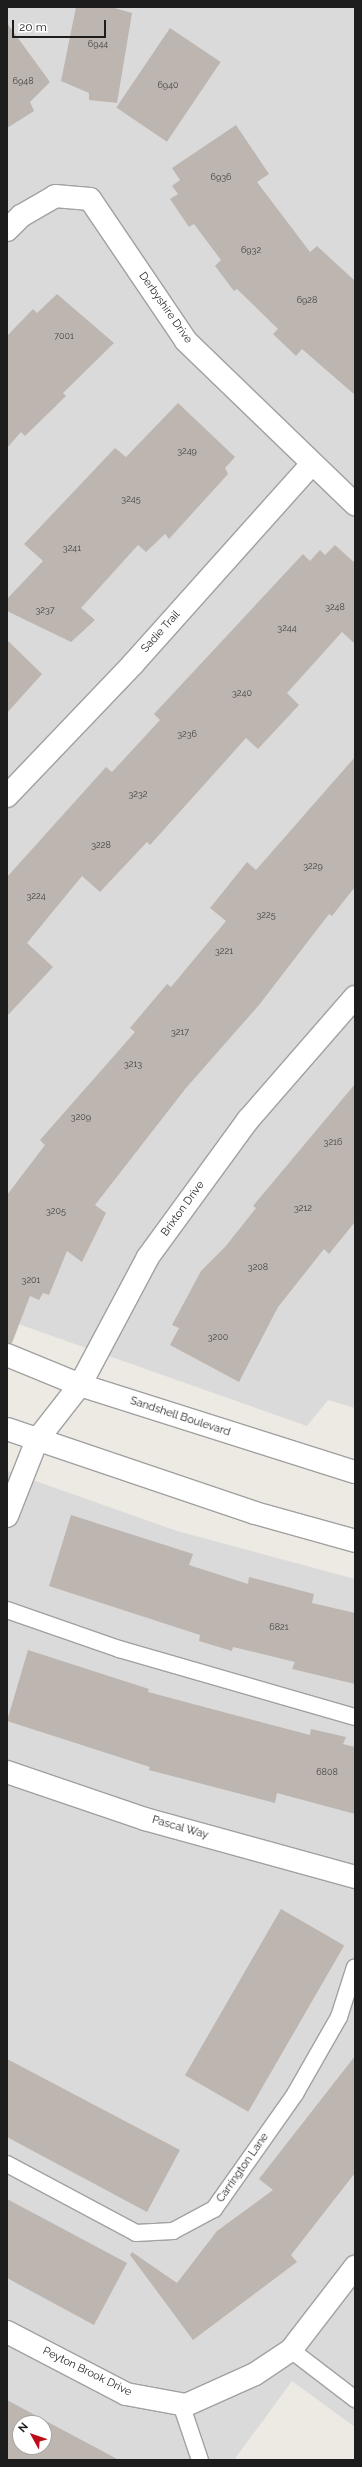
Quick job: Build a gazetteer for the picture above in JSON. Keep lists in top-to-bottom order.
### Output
{
  "streets": {
    "street": [
      "Derbyshire Drive",
      "Sadie Trail",
      "Brixton Drive",
      "Sandshell Boulevard",
      "Pascal Way",
      "Peyton Brook Drive"
    ],
    "lane": ["Carrington Lane"]
  },
  "crossings": [
    ["Derbyshire Drive", "Sadie Trail"],
    ["Brixton Drive", "Sandshell Boulevard"]
  ],
  "house_numbers": [
    "6944",
    "6948",
    "6940",
    "6936",
    "6932",
    "6928",
    "7001",
    "3249",
    "3245",
    "3241",
    "3248",
    "3237",
    "3244",
    "3240",
    "3236",
    "3232",
    "3228",
    "3229",
    "3224",
    "3225",
    "3221",
    "3217",
    "3213",
    "3209",
    "3216",
    "3212",
    "3205",
    "3208",
    "3201",
    "3200",
    "6821",
    "6808"
  ],
  "scale_bar": "20 m",
  "north": "top left"
}
